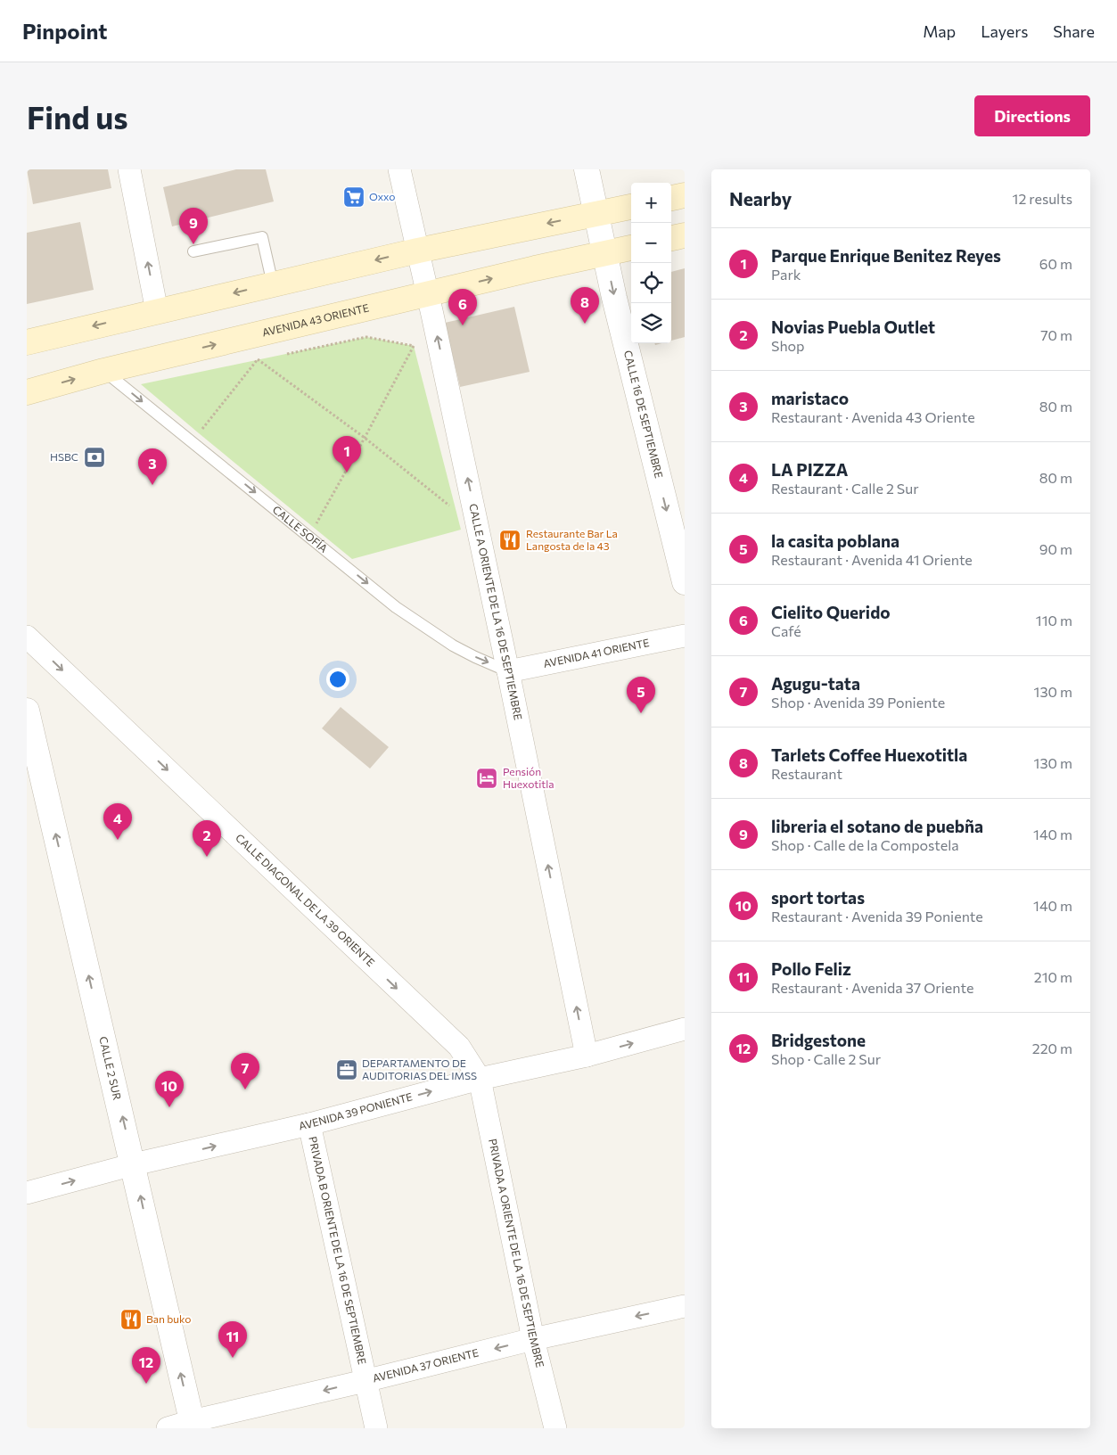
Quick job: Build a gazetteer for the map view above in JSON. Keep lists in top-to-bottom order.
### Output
{
  "streets": {
    "main road": ["AVENIDA 43 ORIENTE"],
    "street": [
      "CALLE 16 DE SEPTIEMBRE",
      "CALLE A ORIENTE DE LA 16 DE SEPTIEMBRE",
      "AVENIDA 41 ORIENTE",
      "CALLE DIAGONAL DE LA 39 ORIENTE",
      "CALLE 2 SUR",
      "AVENIDA 39 PONIENTE",
      "PRIVADA B ORIENTE DE LA 16 DE SEPTIEMBRE",
      "PRIVADA A ORIENTE DE LA 16 DE SEPTIEMBRE",
      "AVENIDA 37 ORIENTE"
    ],
    "lane": ["CALLE SOFÍA"]
  },
  "crossings": [
    ["AVENIDA 43 ORIENTE", "CALLE 16 DE SEPTIEMBRE"],
    ["AVENIDA 43 ORIENTE", "CALLE SOFÍA"],
    ["AVENIDA 43 ORIENTE", "CALLE A ORIENTE DE LA 16 DE SEPTIEMBRE"],
    ["CALLE SOFÍA", "CALLE A ORIENTE DE LA 16 DE SEPTIEMBRE"],
    ["CALLE SOFÍA", "AVENIDA 41 ORIENTE"],
    ["CALLE A ORIENTE DE LA 16 DE SEPTIEMBRE", "AVENIDA 41 ORIENTE"],
    ["CALLE A ORIENTE DE LA 16 DE SEPTIEMBRE", "AVENIDA 39 PONIENTE"],
    ["CALLE DIAGONAL DE LA 39 ORIENTE", "AVENIDA 39 PONIENTE"],
    ["CALLE DIAGONAL DE LA 39 ORIENTE", "PRIVADA A ORIENTE DE LA 16 DE SEPTIEMBRE"],
    ["CALLE 2 SUR", "AVENIDA 39 PONIENTE"],
    ["CALLE 2 SUR", "AVENIDA 37 ORIENTE"],
    ["AVENIDA 39 PONIENTE", "PRIVADA B ORIENTE DE LA 16 DE SEPTIEMBRE"],
    ["AVENIDA 39 PONIENTE", "PRIVADA A ORIENTE DE LA 16 DE SEPTIEMBRE"],
    ["PRIVADA B ORIENTE DE LA 16 DE SEPTIEMBRE", "AVENIDA 37 ORIENTE"],
    ["PRIVADA A ORIENTE DE LA 16 DE SEPTIEMBRE", "AVENIDA 37 ORIENTE"]
  ],
  "one_way": [
    "CALLE 16 DE SEPTIEMBRE",
    "CALLE SOFÍA",
    "CALLE A ORIENTE DE LA 16 DE SEPTIEMBRE",
    "CALLE DIAGONAL DE LA 39 ORIENTE",
    "CALLE 2 SUR",
    "AVENIDA 39 PONIENTE",
    "AVENIDA 37 ORIENTE"
  ],
  "places": {
    "supermarket": ["Oxxo"],
    "bank": ["HSBC"],
    "restaurant": ["Restaurante Bar La Langosta de la 43", "Ban buko"],
    "hotel": ["Pensión Huexotitla"],
    "office": ["DEPARTAMENTO DE AUDITORIAS DEL IMSS"]
  },
  "page": {
    "header": "Pinpoint",
    "nav": ["Map", "Layers", "Share"],
    "buttons": "Directions",
    "title": "Find us",
    "heading": ["Nearby", "12 results"],
    "map_buttons": ["+", "−"],
    "pins": [
      "9",
      "8",
      "6",
      "1",
      "3",
      "5",
      "4",
      "2",
      "7",
      "10",
      "11",
      "12"
    ],
    "list": [
      {
        "mark": "1",
        "name": "Parque Enrique Benitez Reyes",
        "note": "Park",
        "value": "60 m"
      },
      {
        "mark": "2",
        "name": "Novias Puebla Outlet",
        "note": "Shop",
        "value": "70 m"
      },
      {
        "mark": "3",
        "name": "maristaco",
        "note": "Restaurant · Avenida 43 Oriente",
        "value": "80 m"
      },
      {
        "mark": "4",
        "name": "LA PIZZA",
        "note": "Restaurant · Calle 2 Sur",
        "value": "80 m"
      },
      {
        "mark": "5",
        "name": "la casita poblana",
        "note": "Restaurant · Avenida 41 Oriente",
        "value": "90 m"
      },
      {
        "mark": "6",
        "name": "Cielito Querido",
        "note": "Café",
        "value": "110 m"
      },
      {
        "mark": "7",
        "name": "Agugu-tata",
        "note": "Shop · Avenida 39 Poniente",
        "value": "130 m"
      },
      {
        "mark": "8",
        "name": "Tarlets Coffee Huexotitla",
        "note": "Restaurant",
        "value": "130 m"
      },
      {
        "mark": "9",
        "name": "libreria el sotano de puebña",
        "note": "Shop · Calle de la Compostela",
        "value": "140 m"
      },
      {
        "mark": "10",
        "name": "sport tortas",
        "note": "Restaurant · Avenida 39 Poniente",
        "value": "140 m"
      },
      {
        "mark": "11",
        "name": "Pollo Feliz",
        "note": "Restaurant · Avenida 37 Oriente",
        "value": "210 m"
      },
      {
        "mark": "12",
        "name": "Bridgestone",
        "note": "Shop · Calle 2 Sur",
        "value": "220 m"
      }
    ]
  }
}
